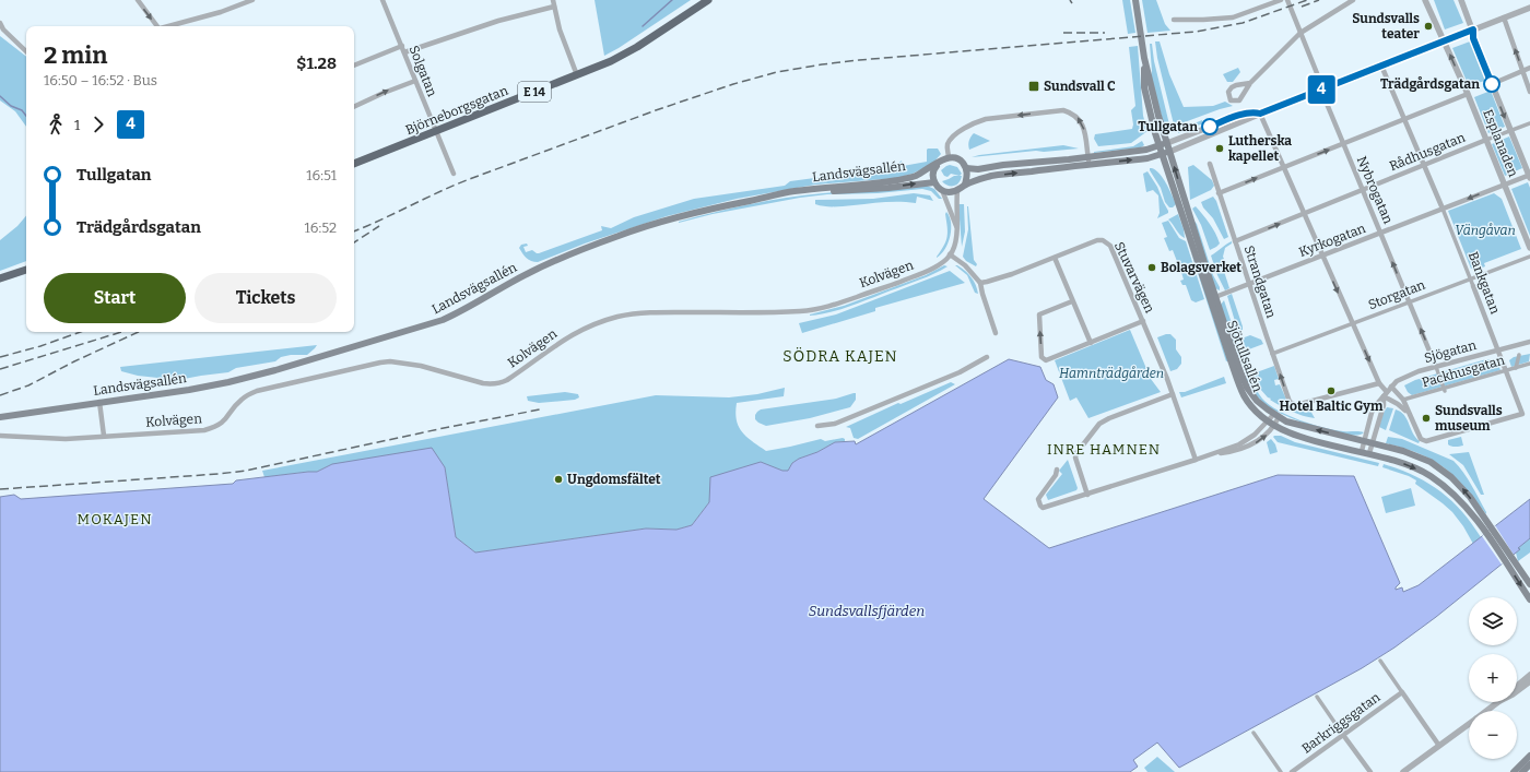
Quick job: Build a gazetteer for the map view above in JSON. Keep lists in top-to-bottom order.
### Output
{
  "streets": {
    "highway": ["E 14", "Björneborgsgatan"],
    "main road": ["Landsvägsallén", "Sjötullsallén"],
    "street": [
      "Solgatan",
      "Esplanaden",
      "Rådhusgatan",
      "Nybrogatan",
      "Kyrkogatan",
      "Kolvägen",
      "Stuvarvägen",
      "Strandgatan",
      "Bankgatan",
      "Storgatan",
      "Sjögatan",
      "Packhusgatan",
      "Barkriggsgatan"
    ]
  },
  "crossings": [
    ["Solgatan", "Björneborgsgatan"],
    ["Esplanaden", "Rådhusgatan"],
    ["Esplanaden", "Kyrkogatan"],
    ["Rådhusgatan", "Nybrogatan"],
    ["Rådhusgatan", "Strandgatan"],
    ["Rådhusgatan", "Bankgatan"],
    ["Nybrogatan", "Kyrkogatan"],
    ["Nybrogatan", "Storgatan"],
    ["Nybrogatan", "Sjögatan"],
    ["Nybrogatan", "Packhusgatan"],
    ["Kyrkogatan", "Strandgatan"],
    ["Kyrkogatan", "Bankgatan"],
    ["Kyrkogatan", "Sjötullsallén"],
    ["Strandgatan", "Storgatan"],
    ["Bankgatan", "Storgatan"],
    ["Bankgatan", "Sjögatan"],
    ["Bankgatan", "Packhusgatan"],
    ["Sjögatan", "Sjötullsallén"]
  ],
  "districts": ["SÖDRA KAJEN", "INRE HAMNEN", "MOKAJEN"],
  "water": ["Sundsvallsfjärden"],
  "parks": ["Vängåvan", "Hamnträdgården"],
  "places": {
    "other": [
      "Sundsvalls teater",
      "Trädgårdsgatan",
      "Tullgatan",
      "Lutherska kapellet",
      "Bolagsverket",
      "Hotel Baltic Gym",
      "Sundsvalls museum",
      "Ungdomsfältet"
    ],
    "transit": ["Sundsvall C"]
  },
  "lines": ["bus line 4"],
  "page": {
    "on_map": "4",
    "heading": ["2 min", "16:50 – 16:52 · Bus", "$1.28"],
    "legs": ["1", "4"],
    "list": [
      {
        "name": "Tullgatan",
        "value": "16:51"
      },
      {
        "name": "Trädgårdsgatan",
        "value": "16:52"
      }
    ],
    "buttons": ["Start", "Tickets"],
    "map_buttons": ["+", "−"]
  }
}
